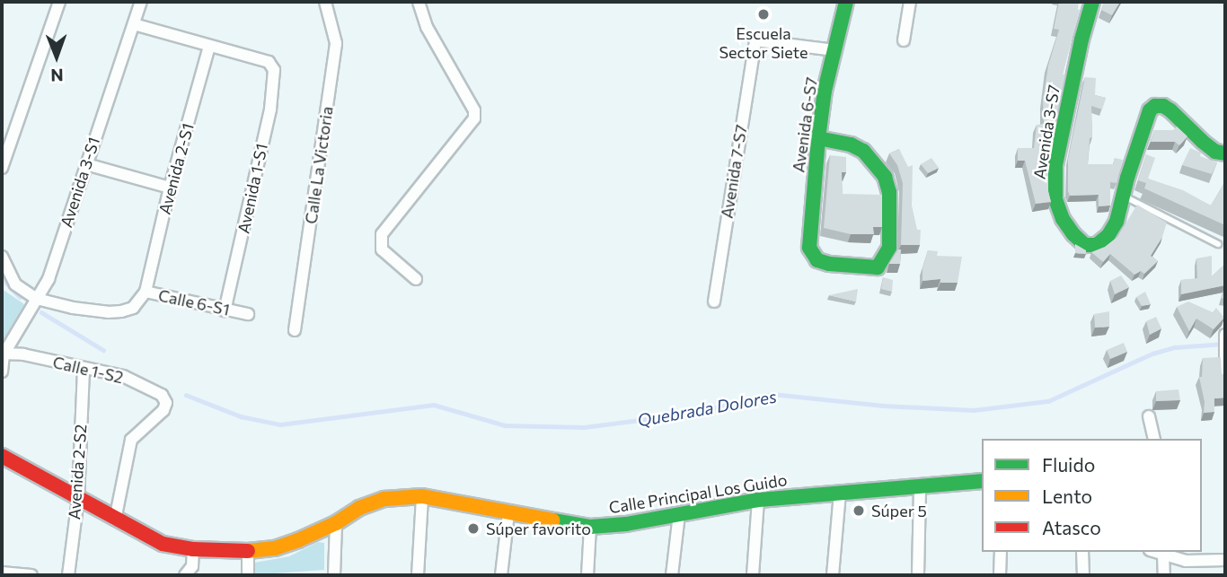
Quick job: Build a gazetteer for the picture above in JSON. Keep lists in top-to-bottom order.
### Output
{
  "streets": {
    "street": [
      "Avenida 6-S7",
      "Avenida 3-S7",
      "Calle La Victoria",
      "Avenida 2-S1",
      "Avenida 7-S7",
      "Avenida 3-S1",
      "Avenida 1-S1",
      "Calle 6-S1",
      "Calle 1-S2",
      "Avenida 2-S2",
      "Calle Principal Los Guido"
    ]
  },
  "crossings": [
    ["Avenida 6-S7", "Avenida 7-S7"],
    ["Avenida 2-S1", "Avenida 1-S1"],
    ["Avenida 2-S1", "Calle 6-S1"],
    ["Avenida 3-S1", "Calle 6-S1"],
    ["Avenida 3-S1", "Calle 1-S2"],
    ["Avenida 1-S1", "Calle 6-S1"],
    ["Calle 1-S2", "Avenida 2-S2"],
    ["Calle 1-S2", "Calle Principal Los Guido"],
    ["Avenida 2-S2", "Calle Principal Los Guido"]
  ],
  "water": ["Quebrada Dolores"],
  "places": ["Escuela Sector Siete", "Súper 5", "Súper favorito"],
  "legend": ["Fluido", "Lento", "Atasco"],
  "north": "bottom"
}
